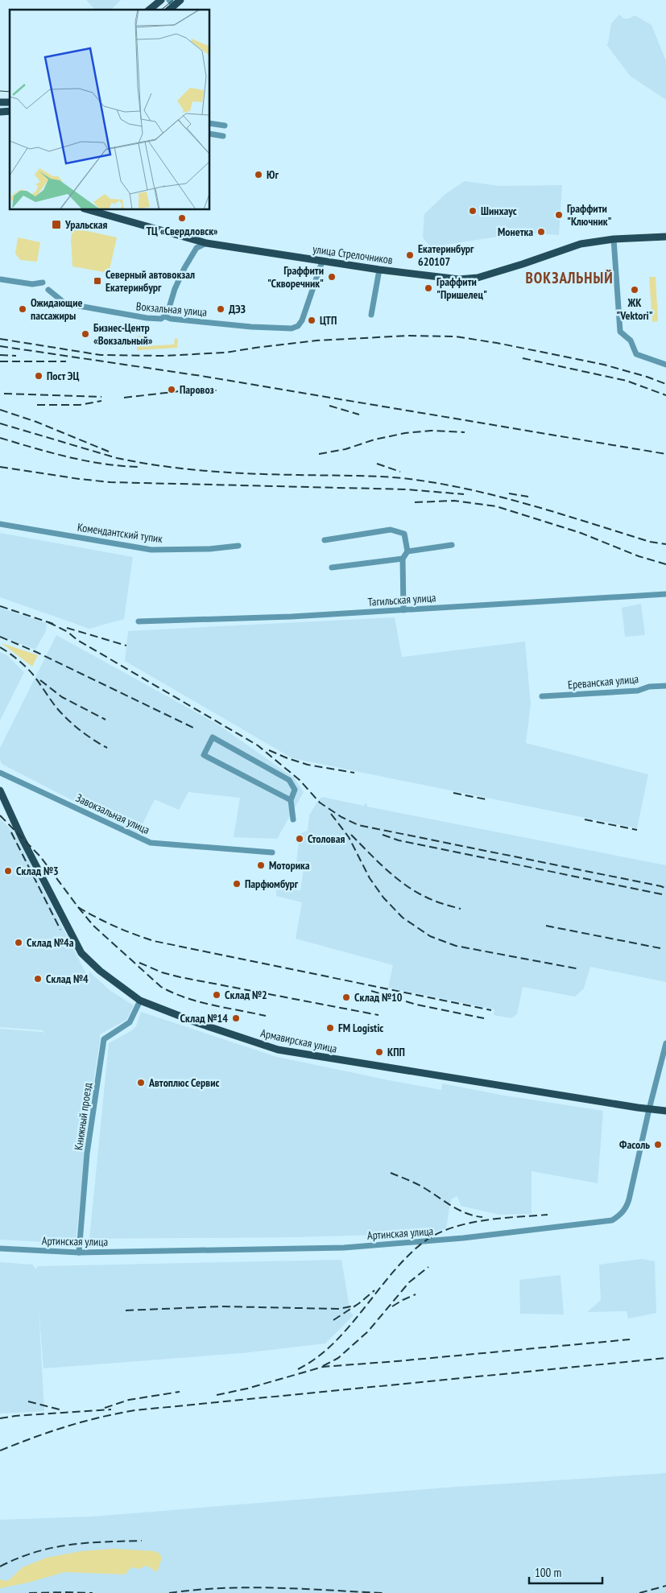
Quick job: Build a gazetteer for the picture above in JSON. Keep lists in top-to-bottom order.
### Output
{
  "streets": {
    "main road": ["улица Стрелочников", "Армавирская улица"],
    "street": [
      "Вокзальная улица",
      "Комендантский тупик",
      "Тагильская улица",
      "Ереванская улица",
      "Завокзальная улица",
      "Книжный проезд",
      "Артинская улица"
    ]
  },
  "crossings": [
    ["улица Стрелочников", "Вокзальная улица"],
    ["Армавирская улица", "Книжный проезд"],
    ["Армавирская улица", "Артинская улица"],
    ["Книжный проезд", "Артинская улица"]
  ],
  "districts": ["ВОКЗАЛЬНЫЙ"],
  "places": {
    "other": [
      "Юг",
      "Шинхаус",
      "Граффити \"Ключник\"",
      "ТЦ «Свердловск»",
      "Монетка",
      "Екатеринбург 620107",
      "Граффити \"Скворечник\"",
      "Граффити \"Пришелец\"",
      "ЖК \"Vektori\"",
      "Ожидающие пассажиры",
      "ДЭЗ",
      "ЦТП",
      "Бизнес-Центр «Вокзальный»",
      "Пост ЭЦ",
      "Паровоз",
      "Столовая",
      "Моторика",
      "Склад №3",
      "Парфюмбург",
      "Склад №4а",
      "Склад №4",
      "Склад №2",
      "Склад №10",
      "Склад №14",
      "FM Logistic",
      "КПП",
      "Автоплюс Сервис",
      "Фасоль"
    ],
    "transit": ["Уральская", "Северный автовокзал Екатеринбург"]
  },
  "scale_bar": "100 m"
}
